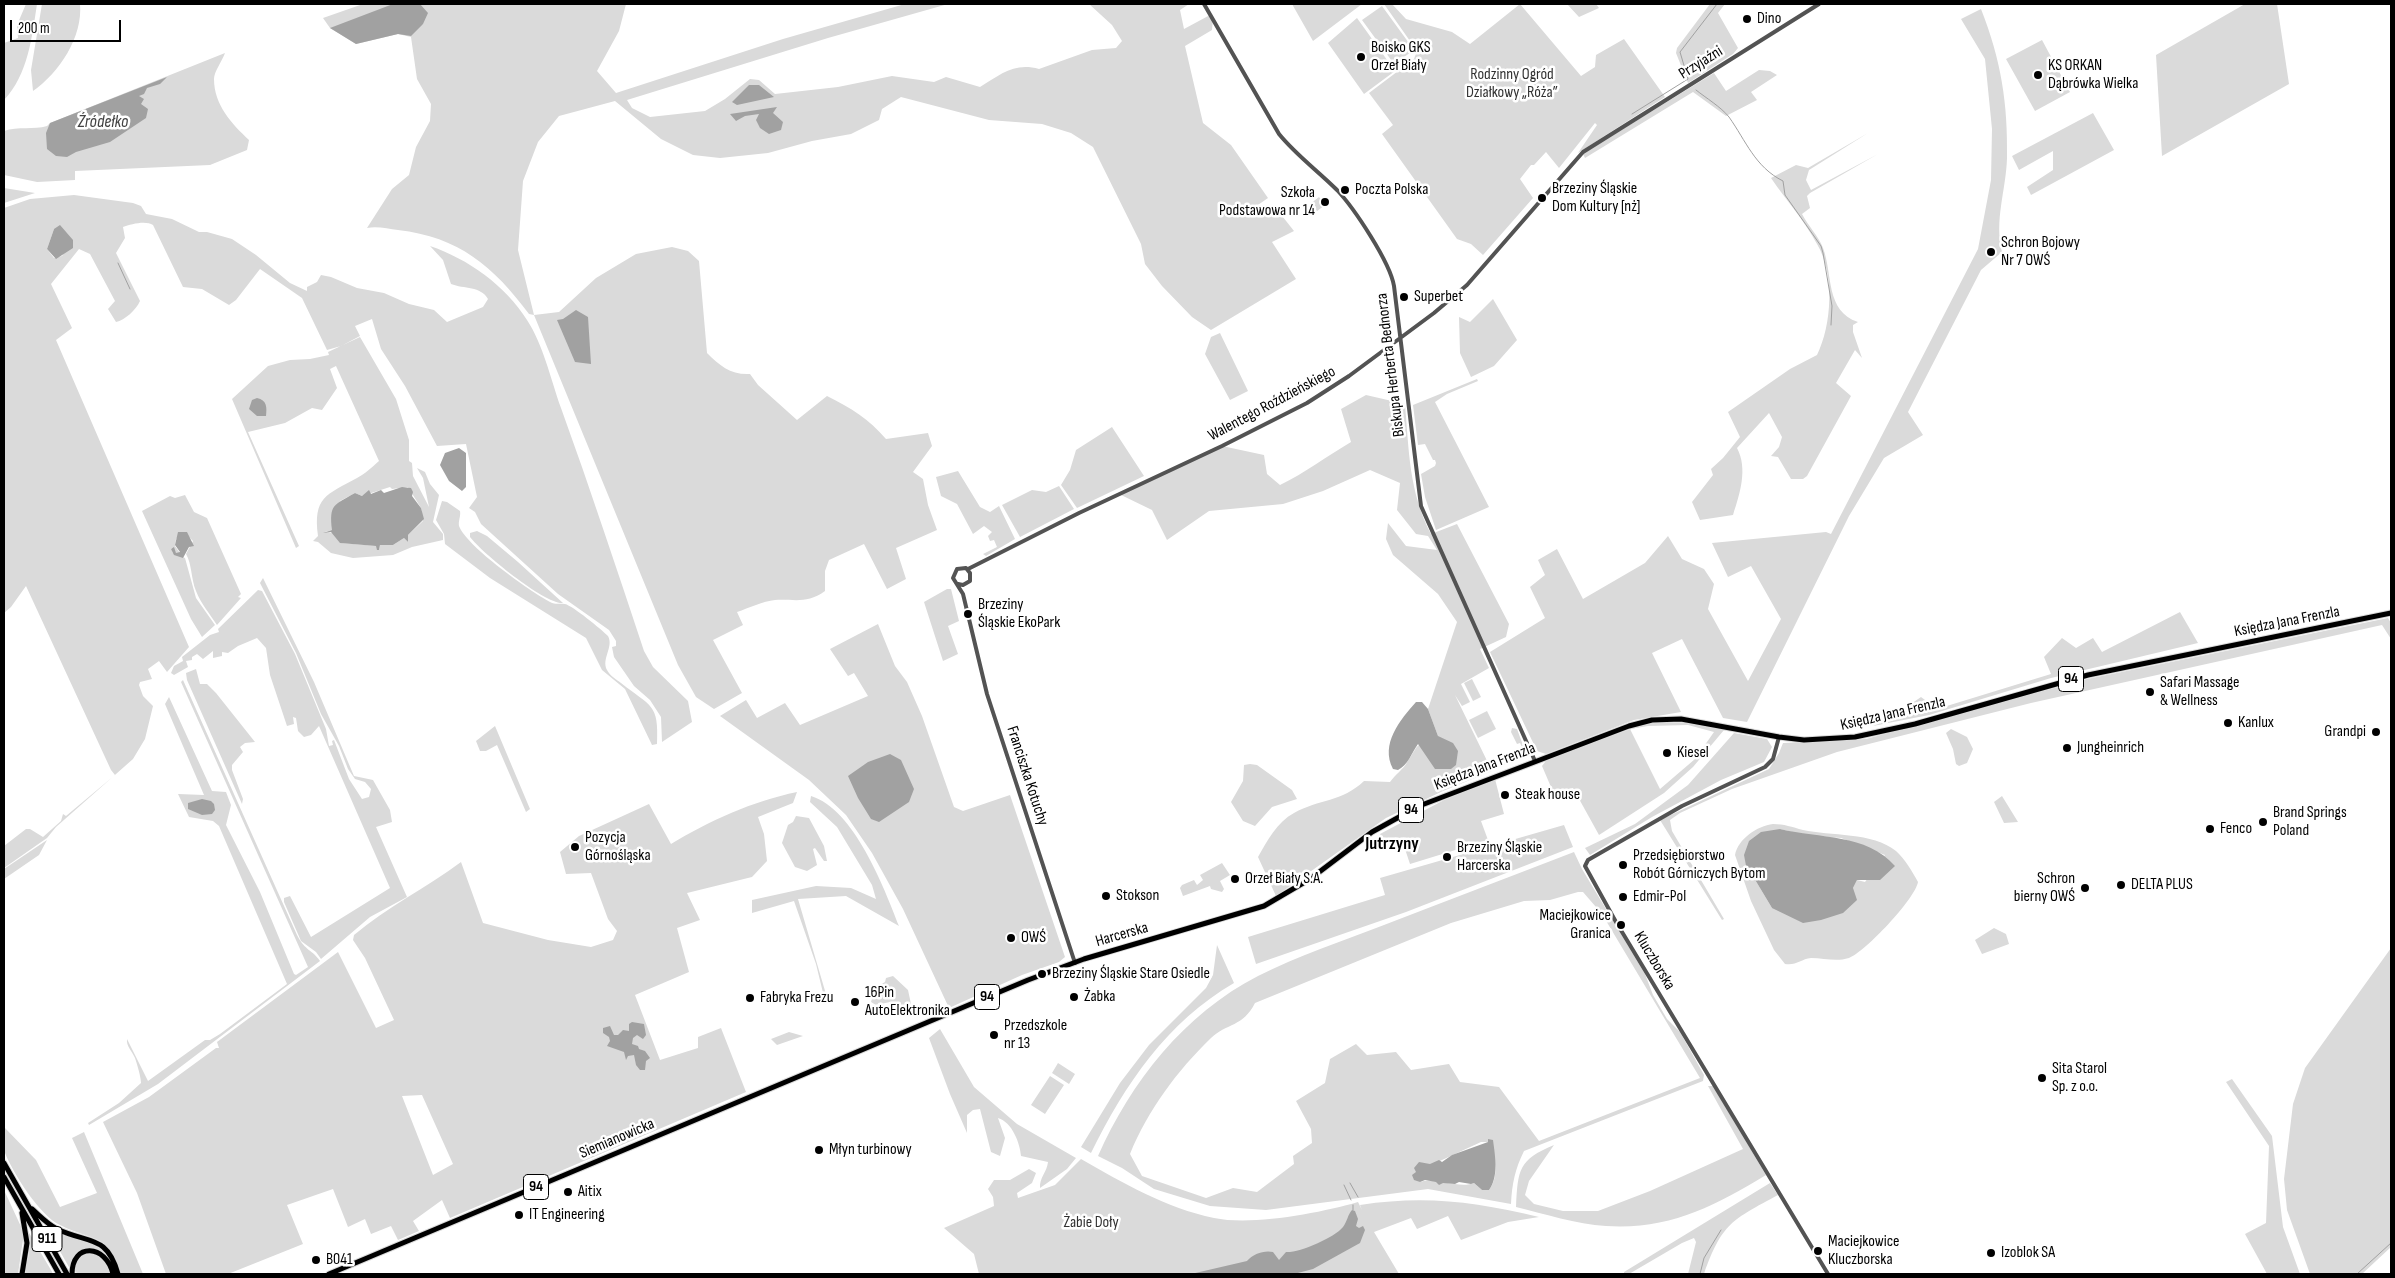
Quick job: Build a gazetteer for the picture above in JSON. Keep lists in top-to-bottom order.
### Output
{
  "streets": {
    "main road": [
      "Księdza Jana Frenzla",
      "94",
      "Harcerska",
      "Siemianowicka",
      "911"
    ],
    "street": [
      "Przyjaźni",
      "Biskupa Herberta Bednorza",
      "Walentego Roździeńskiego",
      "Franciszka Kotuchy",
      "Kluczborska"
    ]
  },
  "crossings": [
    ["Przyjaźni", "Walentego Roździeńskiego"],
    ["Biskupa Herberta Bednorza", "Walentego Roździeńskiego"],
    ["Biskupa Herberta Bednorza", "Księdza Jana Frenzla"],
    ["Walentego Roździeńskiego", "Franciszka Kotuchy"],
    ["Księdza Jana Frenzla", "Harcerska"],
    ["Księdza Jana Frenzla", "Kluczborska"],
    ["Franciszka Kotuchy", "Harcerska"],
    ["Harcerska", "Siemianowicka"]
  ],
  "districts": ["Jutrzyny"],
  "water": ["Źródełko"],
  "parks": ["Rodzinny Ogród Działkowy „Róża”", "Żabie Doły"],
  "places": [
    "Dino",
    "Boisko GKS Orzeł Biały",
    "KS ORKAN Dąbrówka Wielka",
    "Poczta Polska",
    "Brzeziny Śląskie Dom Kultury [nż]",
    "Szkoła Podstawowa nr 14",
    "Schron Bojowy Nr 7 OWŚ",
    "Superbet",
    "Brzeziny Śląskie EkoPark",
    "Safari Massage & Wellness",
    "Kanlux",
    "Grandpi",
    "Jungheinrich",
    "Kiesel",
    "Steak house",
    "Brand Springs Poland",
    "Fenco",
    "Pozycja Górnośląska",
    "Brzeziny Śląskie Harcerska",
    "Przedsiębiorstwo Robót Górniczych Bytom",
    "Orzeł Biały S.A.",
    "DELTA PLUS",
    "Schron bierny OWŚ",
    "Stokson",
    "Edmir-Pol",
    "Maciejkowice Granica",
    "OWŚ",
    "Brzeziny Śląskie Stare Osiedle",
    "Żabka",
    "Fabryka Frezu",
    "16Pin AutoElektronika",
    "Przedszkole nr 13",
    "Sita Starol Sp. z o.o.",
    "Młyn turbinowy",
    "Aitix",
    "IT Engineering",
    "Maciejkowice Kluczborska",
    "Izoblok SA",
    "B041"
  ],
  "scale_bar": "200 m"
}
